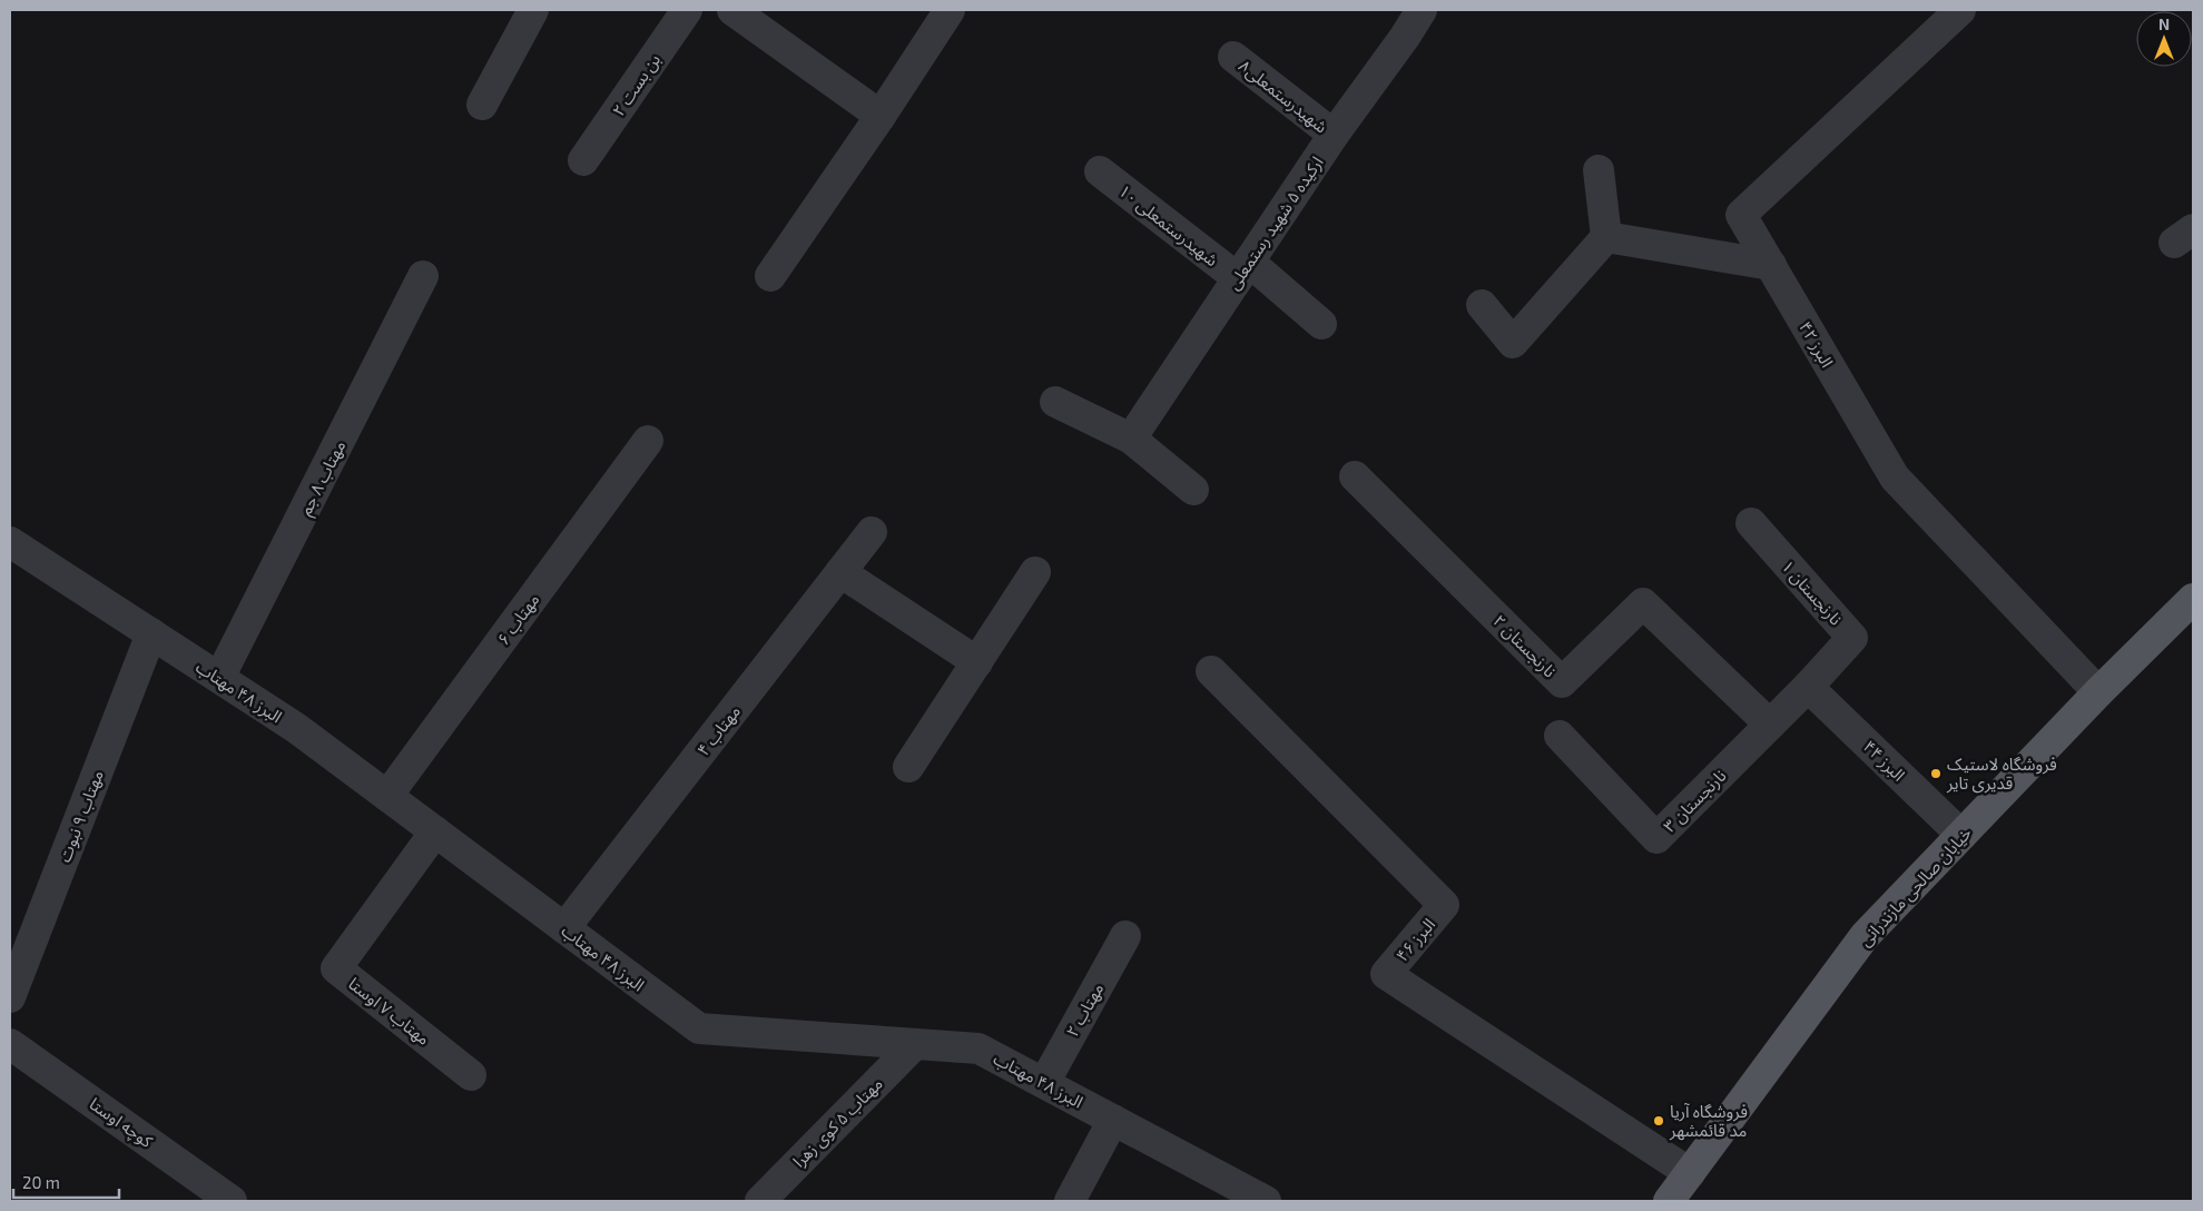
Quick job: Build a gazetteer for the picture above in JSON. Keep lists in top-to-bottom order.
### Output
{
  "streets": {
    "main road": ["خیابان صالحی مازندرانی"],
    "street": [
      "بن بست ۲",
      "شهیدرستمعلی۸",
      "ارکیده ۵ شهید رستمعلی",
      "شهیدرستمعلی ۱۰",
      "البرز ۴۲",
      "مهتاب ۸ جم",
      "نارنجستان ۱",
      "مهتاب ۶",
      "نارنجستان ۲",
      "البرز ۴۸ مهتاب",
      "مهتاب ۴",
      "البرز ۴۴",
      "نارنجستان ۳",
      "مهتاب ۹ نبوت",
      "البرز ۴۶",
      "مهتاب ۲",
      "مهتاب ۷ اوستا",
      "کوچه اوستا",
      "مهتاب ۵ کوی زهرا"
    ]
  },
  "crossings": [
    ["شهیدرستمعلی۸", "ارکیده ۵ شهید رستمعلی"],
    ["ارکیده ۵ شهید رستمعلی", "شهیدرستمعلی ۱۰"],
    ["البرز ۴۲", "خیابان صالحی مازندرانی"],
    ["مهتاب ۸ جم", "البرز ۴۸ مهتاب"],
    ["نارنجستان ۱", "البرز ۴۴"],
    ["نارنجستان ۱", "نارنجستان ۳"],
    ["مهتاب ۶", "البرز ۴۸ مهتاب"],
    ["نارنجستان ۲", "نارنجستان ۳"],
    ["البرز ۴۸ مهتاب", "مهتاب ۴"],
    ["البرز ۴۸ مهتاب", "مهتاب ۹ نبوت"],
    ["البرز ۴۸ مهتاب", "مهتاب ۲"],
    ["البرز ۴۸ مهتاب", "مهتاب ۷ اوستا"],
    ["البرز ۴۸ مهتاب", "مهتاب ۵ کوی زهرا"],
    ["البرز ۴۴", "نارنجستان ۳"],
    ["البرز ۴۴", "خیابان صالحی مازندرانی"],
    ["خیابان صالحی مازندرانی", "البرز ۴۶"]
  ],
  "places": ["فروشگاه لاستیک قدیری تایر", "فروشگاه آریا مد قائمشهر"],
  "scale_bar": "20 m",
  "north": "top"
}
